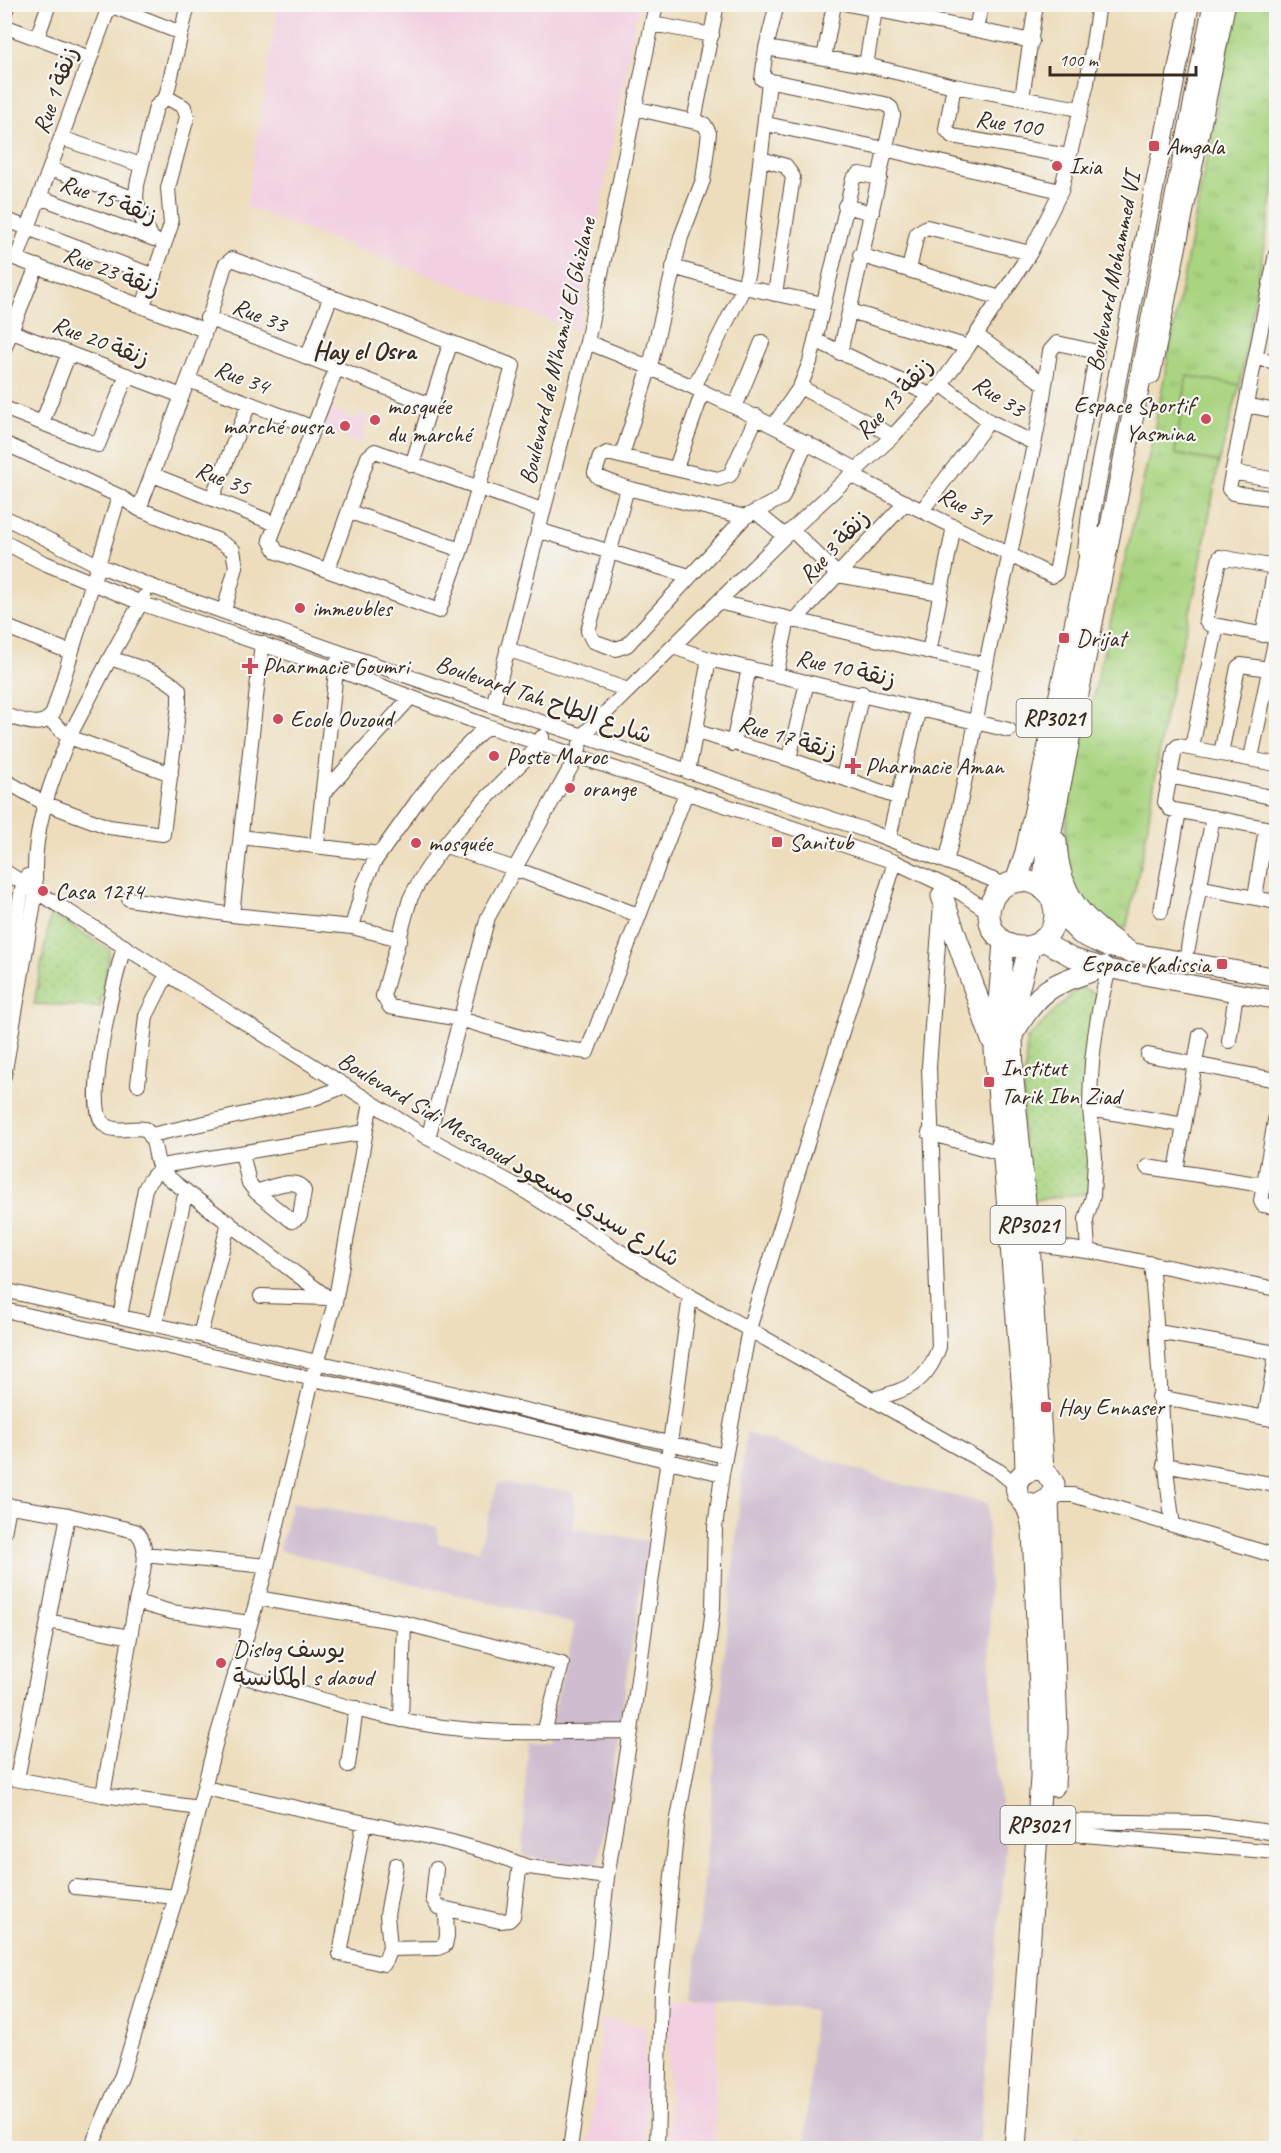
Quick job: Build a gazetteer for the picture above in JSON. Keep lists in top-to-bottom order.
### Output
{
  "streets": {
    "highway": ["RP3021"],
    "main road": ["Boulevard Mohammed VI"],
    "street": [
      "Rue 1 زنقة",
      "Rue 100",
      "Rue 15 زنقة",
      "Rue 23 زنقة",
      "Rue 33",
      "Rue 20 زنقة",
      "Boulevard de M'hamid El Ghizlane",
      "Rue 34",
      "Rue 13 زنقة",
      "Rue 35",
      "Rue 31",
      "Rue 3 زنقة",
      "Rue 10 زنقة",
      "Boulevard Tah شارع الطاح",
      "Rue 17 زنقة",
      "Boulevard Sidi Messaoud شارع سيدي مسعود"
    ]
  },
  "crossings": [
    ["Rue 1 زنقة", "Rue 15 زنقة"],
    ["Rue 1 زنقة", "Rue 23 زنقة"],
    ["Rue 100", "Rue 13 زنقة"],
    ["Rue 23 زنقة", "Rue 33"],
    ["Boulevard Mohammed VI", "RP3021"],
    ["Rue 33", "Rue 13 زنقة"],
    ["Boulevard de M'hamid El Ghizlane", "Rue 31"],
    ["Boulevard de M'hamid El Ghizlane", "Boulevard Tah شارع الطاح"],
    ["Rue 13 زنقة", "Rue 31"],
    ["Rue 13 زنقة", "Rue 10 زنقة"],
    ["Rue 13 زنقة", "Boulevard Tah شارع الطاح"],
    ["Rue 31", "Rue 3 زنقة"],
    ["Boulevard Tah شارع الطاح", "RP3021"],
    ["RP3021", "Boulevard Sidi Messaoud شارع سيدي مسعود"]
  ],
  "districts": ["Hay el Osra"],
  "places": {
    "transit": [
      "Amgala",
      "Drijat",
      "Sanitub",
      "Espace Kadissia",
      "Institut Tarik Ibn Ziad",
      "Hay Ennaser"
    ],
    "other": [
      "Ixia",
      "Espace Sportif Yasmina",
      "mosquée du marché",
      "marché ousra",
      "immeubles",
      "Ecole Ouzoud",
      "Poste Maroc",
      "orange",
      "mosquée",
      "Casa 1274",
      "Dislog يوسف المكانسة s daoud"
    ],
    "health": ["Pharmacie Goumri", "Pharmacie Aman"]
  },
  "scale_bar": "100 m"
}
